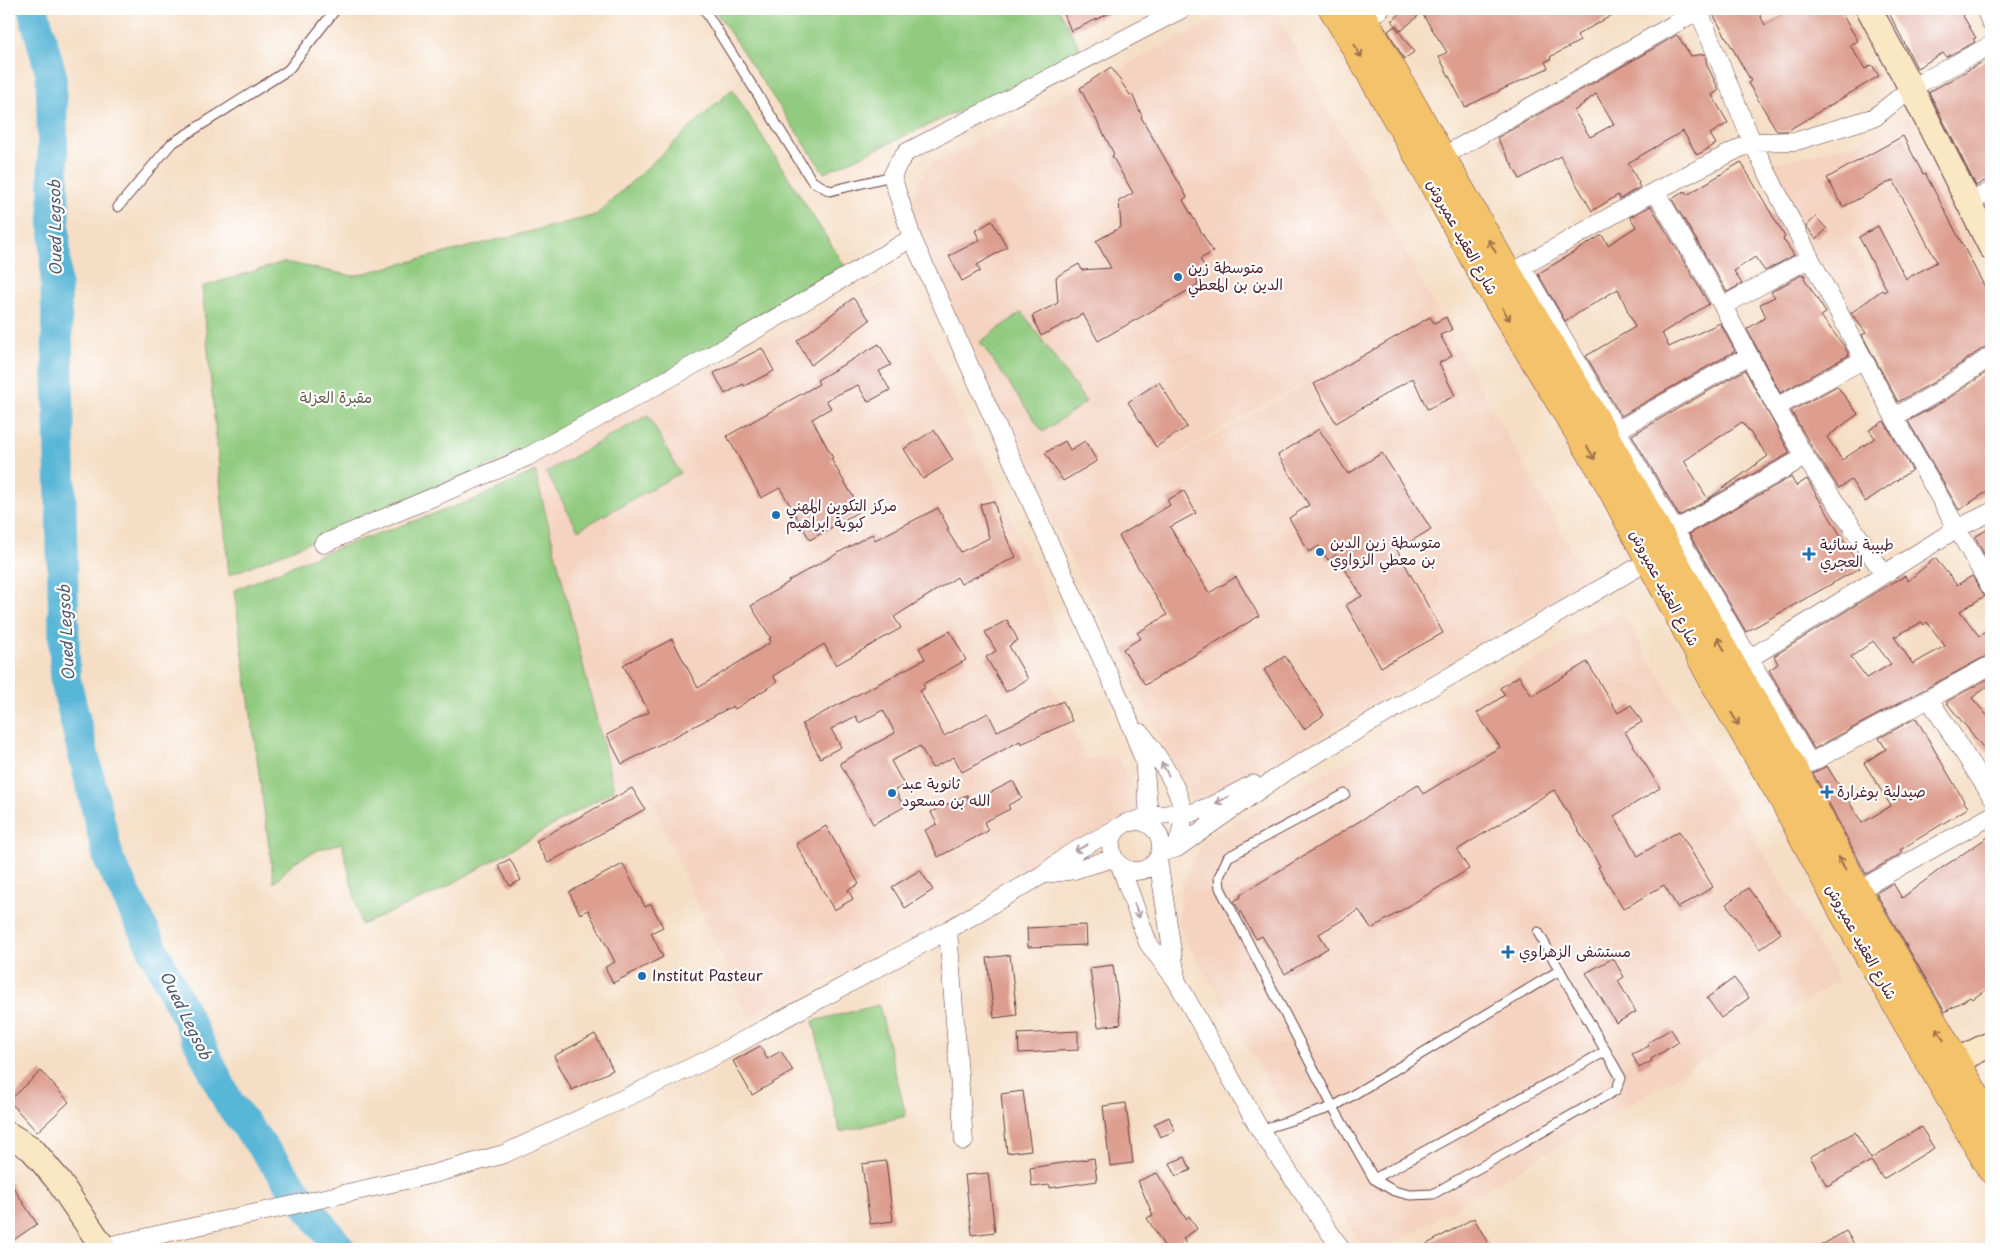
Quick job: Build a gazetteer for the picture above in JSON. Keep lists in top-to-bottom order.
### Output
{
  "streets": {
    "main road": ["شارع العقيد عميروش"]
  },
  "water": ["Oued Legsob"],
  "parks": ["مقبرة العزلة"],
  "places": {
    "other": [
      "متوسطة زين الدين بن المعطي",
      "مركز التكوين المهني كبوية ابراهيم",
      "متوسطة زين الدين بن معطي الزواوي",
      "ثانوية عبد الله بن مسعود",
      "Institut Pasteur"
    ],
    "health": ["طبيبة نسائية العجري", "صيدلية بوغرارة", "مستشفى الزهراوي"]
  }
}
